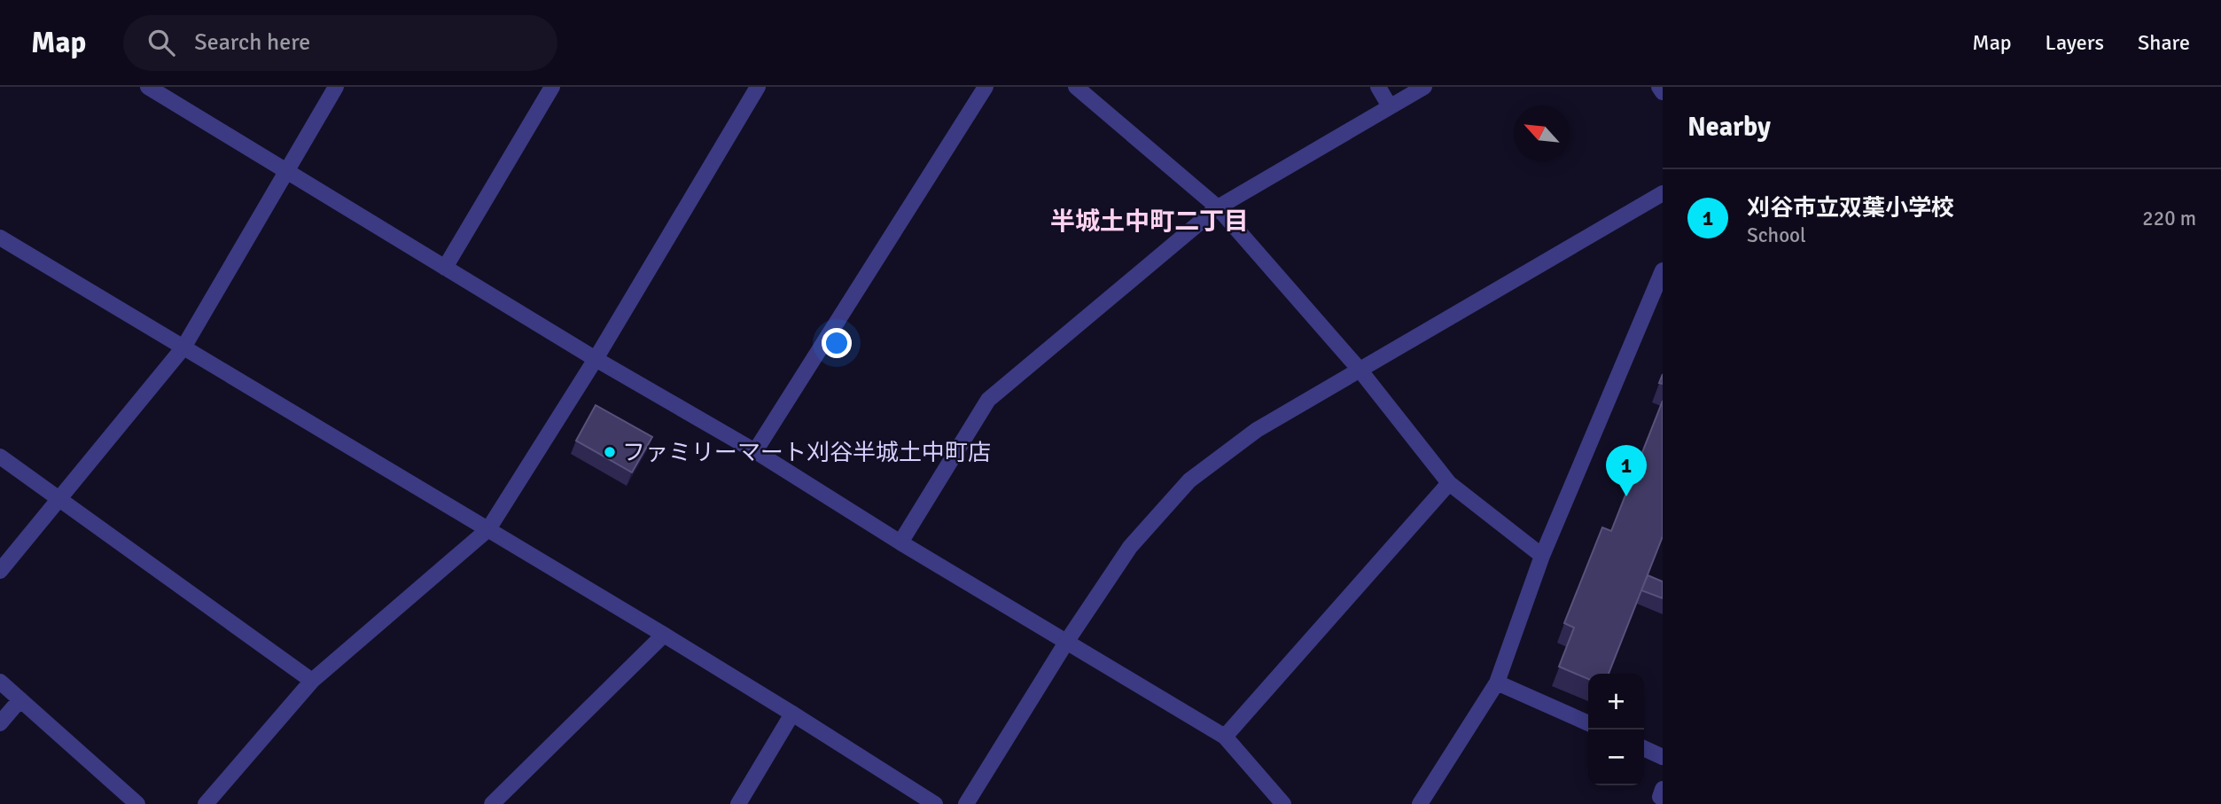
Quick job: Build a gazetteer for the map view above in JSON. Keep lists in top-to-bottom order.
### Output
{
  "districts": ["半城土中町二丁目"],
  "places": ["ファミリーマート刈谷半城土中町店"],
  "north": "top left",
  "page": {
    "header": "Map",
    "search": "Search here",
    "nav": ["Map", "Layers", "Share"],
    "heading": "Nearby",
    "list": [
      {
        "mark": "1",
        "name": "刈谷市立双葉小学校",
        "note": "School",
        "value": "220 m"
      }
    ],
    "pins": "1",
    "map_buttons": ["+", "−"]
  }
}
